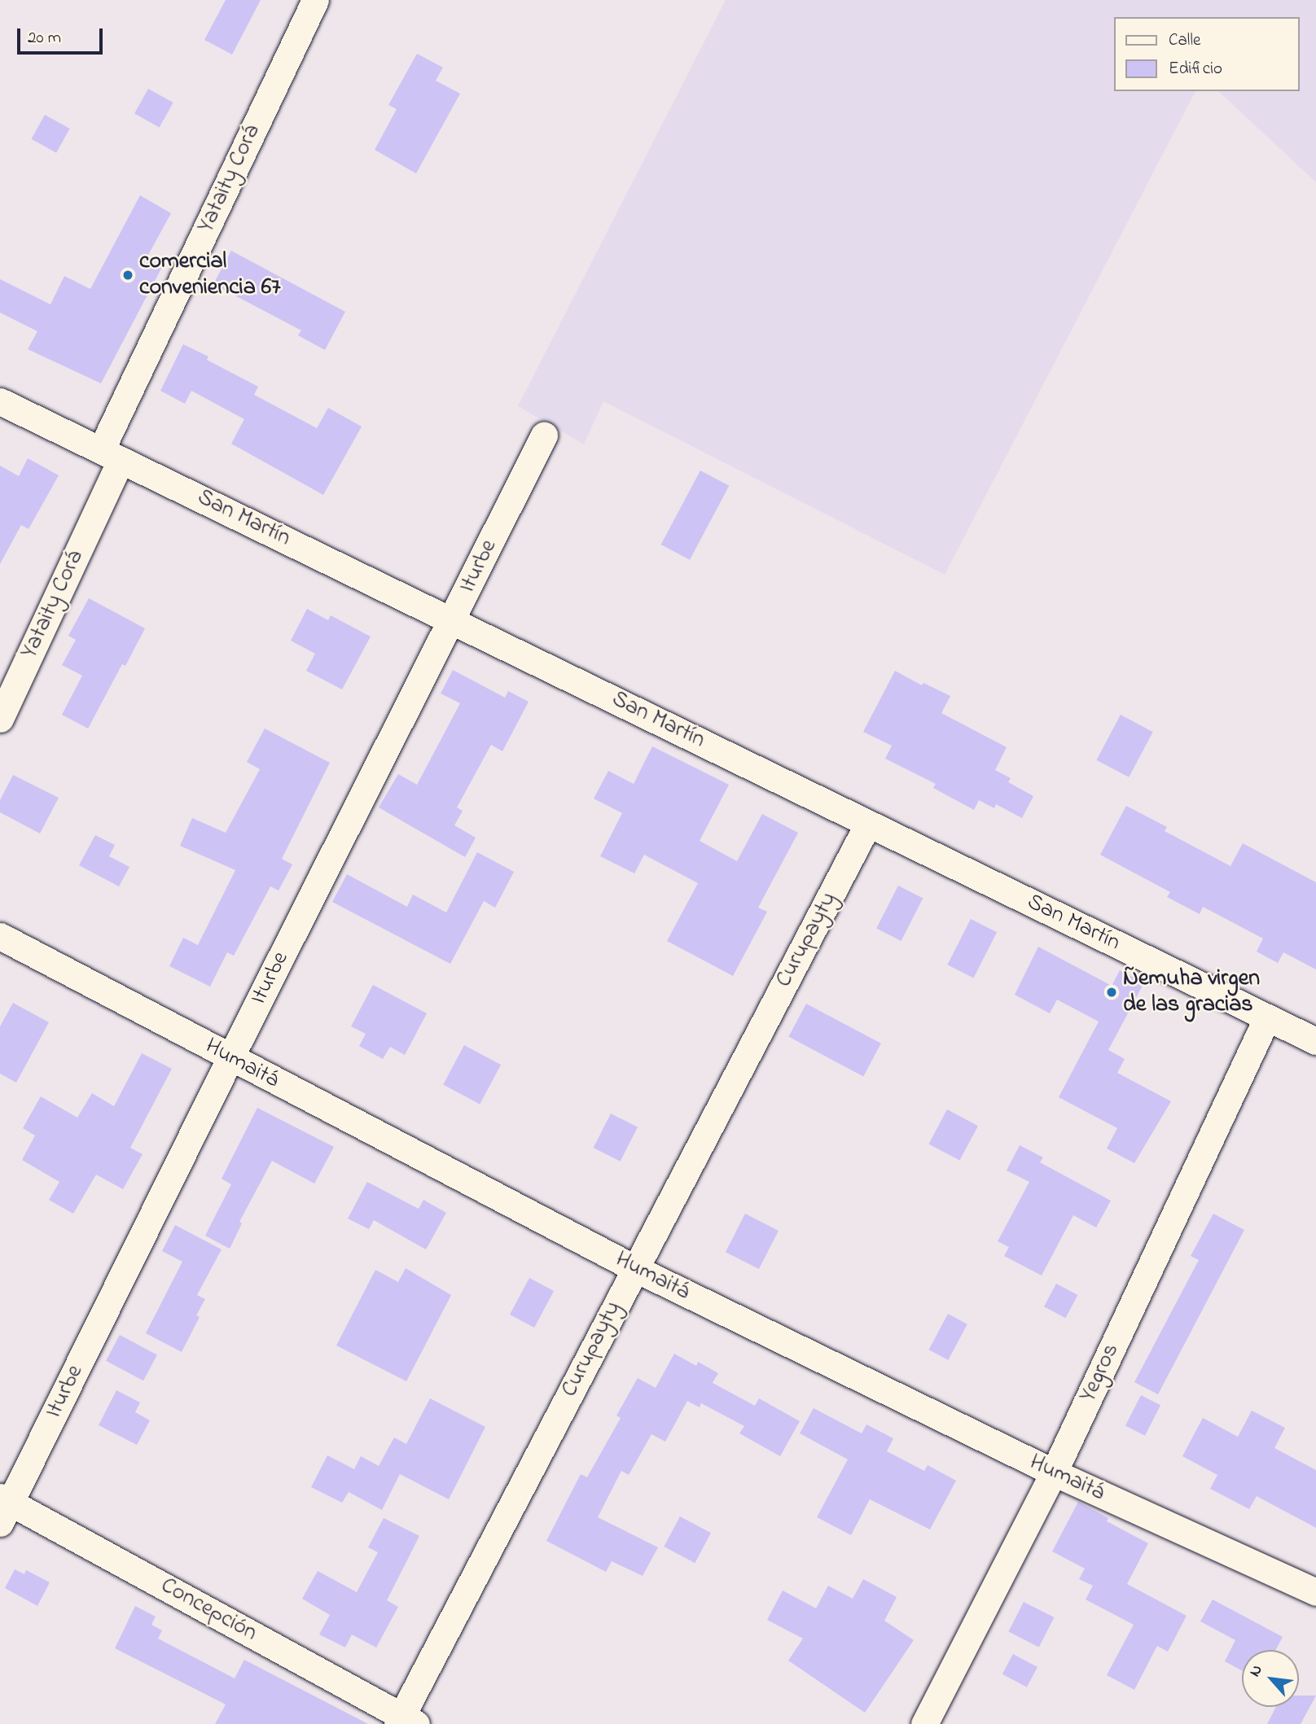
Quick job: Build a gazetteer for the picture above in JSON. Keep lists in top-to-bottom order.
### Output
{
  "streets": {
    "street": [
      "Yataity Corá",
      "San Martín",
      "Iturbe",
      "Curupayty",
      "Humaitá",
      "Yegros",
      "Concepción"
    ]
  },
  "crossings": [
    ["Yataity Corá", "San Martín"],
    ["San Martín", "Iturbe"],
    ["San Martín", "Curupayty"],
    ["San Martín", "Yegros"],
    ["Iturbe", "Humaitá"],
    ["Iturbe", "Concepción"],
    ["Curupayty", "Humaitá"],
    ["Curupayty", "Concepción"],
    ["Humaitá", "Yegros"]
  ],
  "places": ["comercial conveniencia 67", "Ñemuha virgen de las gracias"],
  "legend": ["Calle", "Edificio"],
  "scale_bar": "20 m",
  "north": "top left"
}
